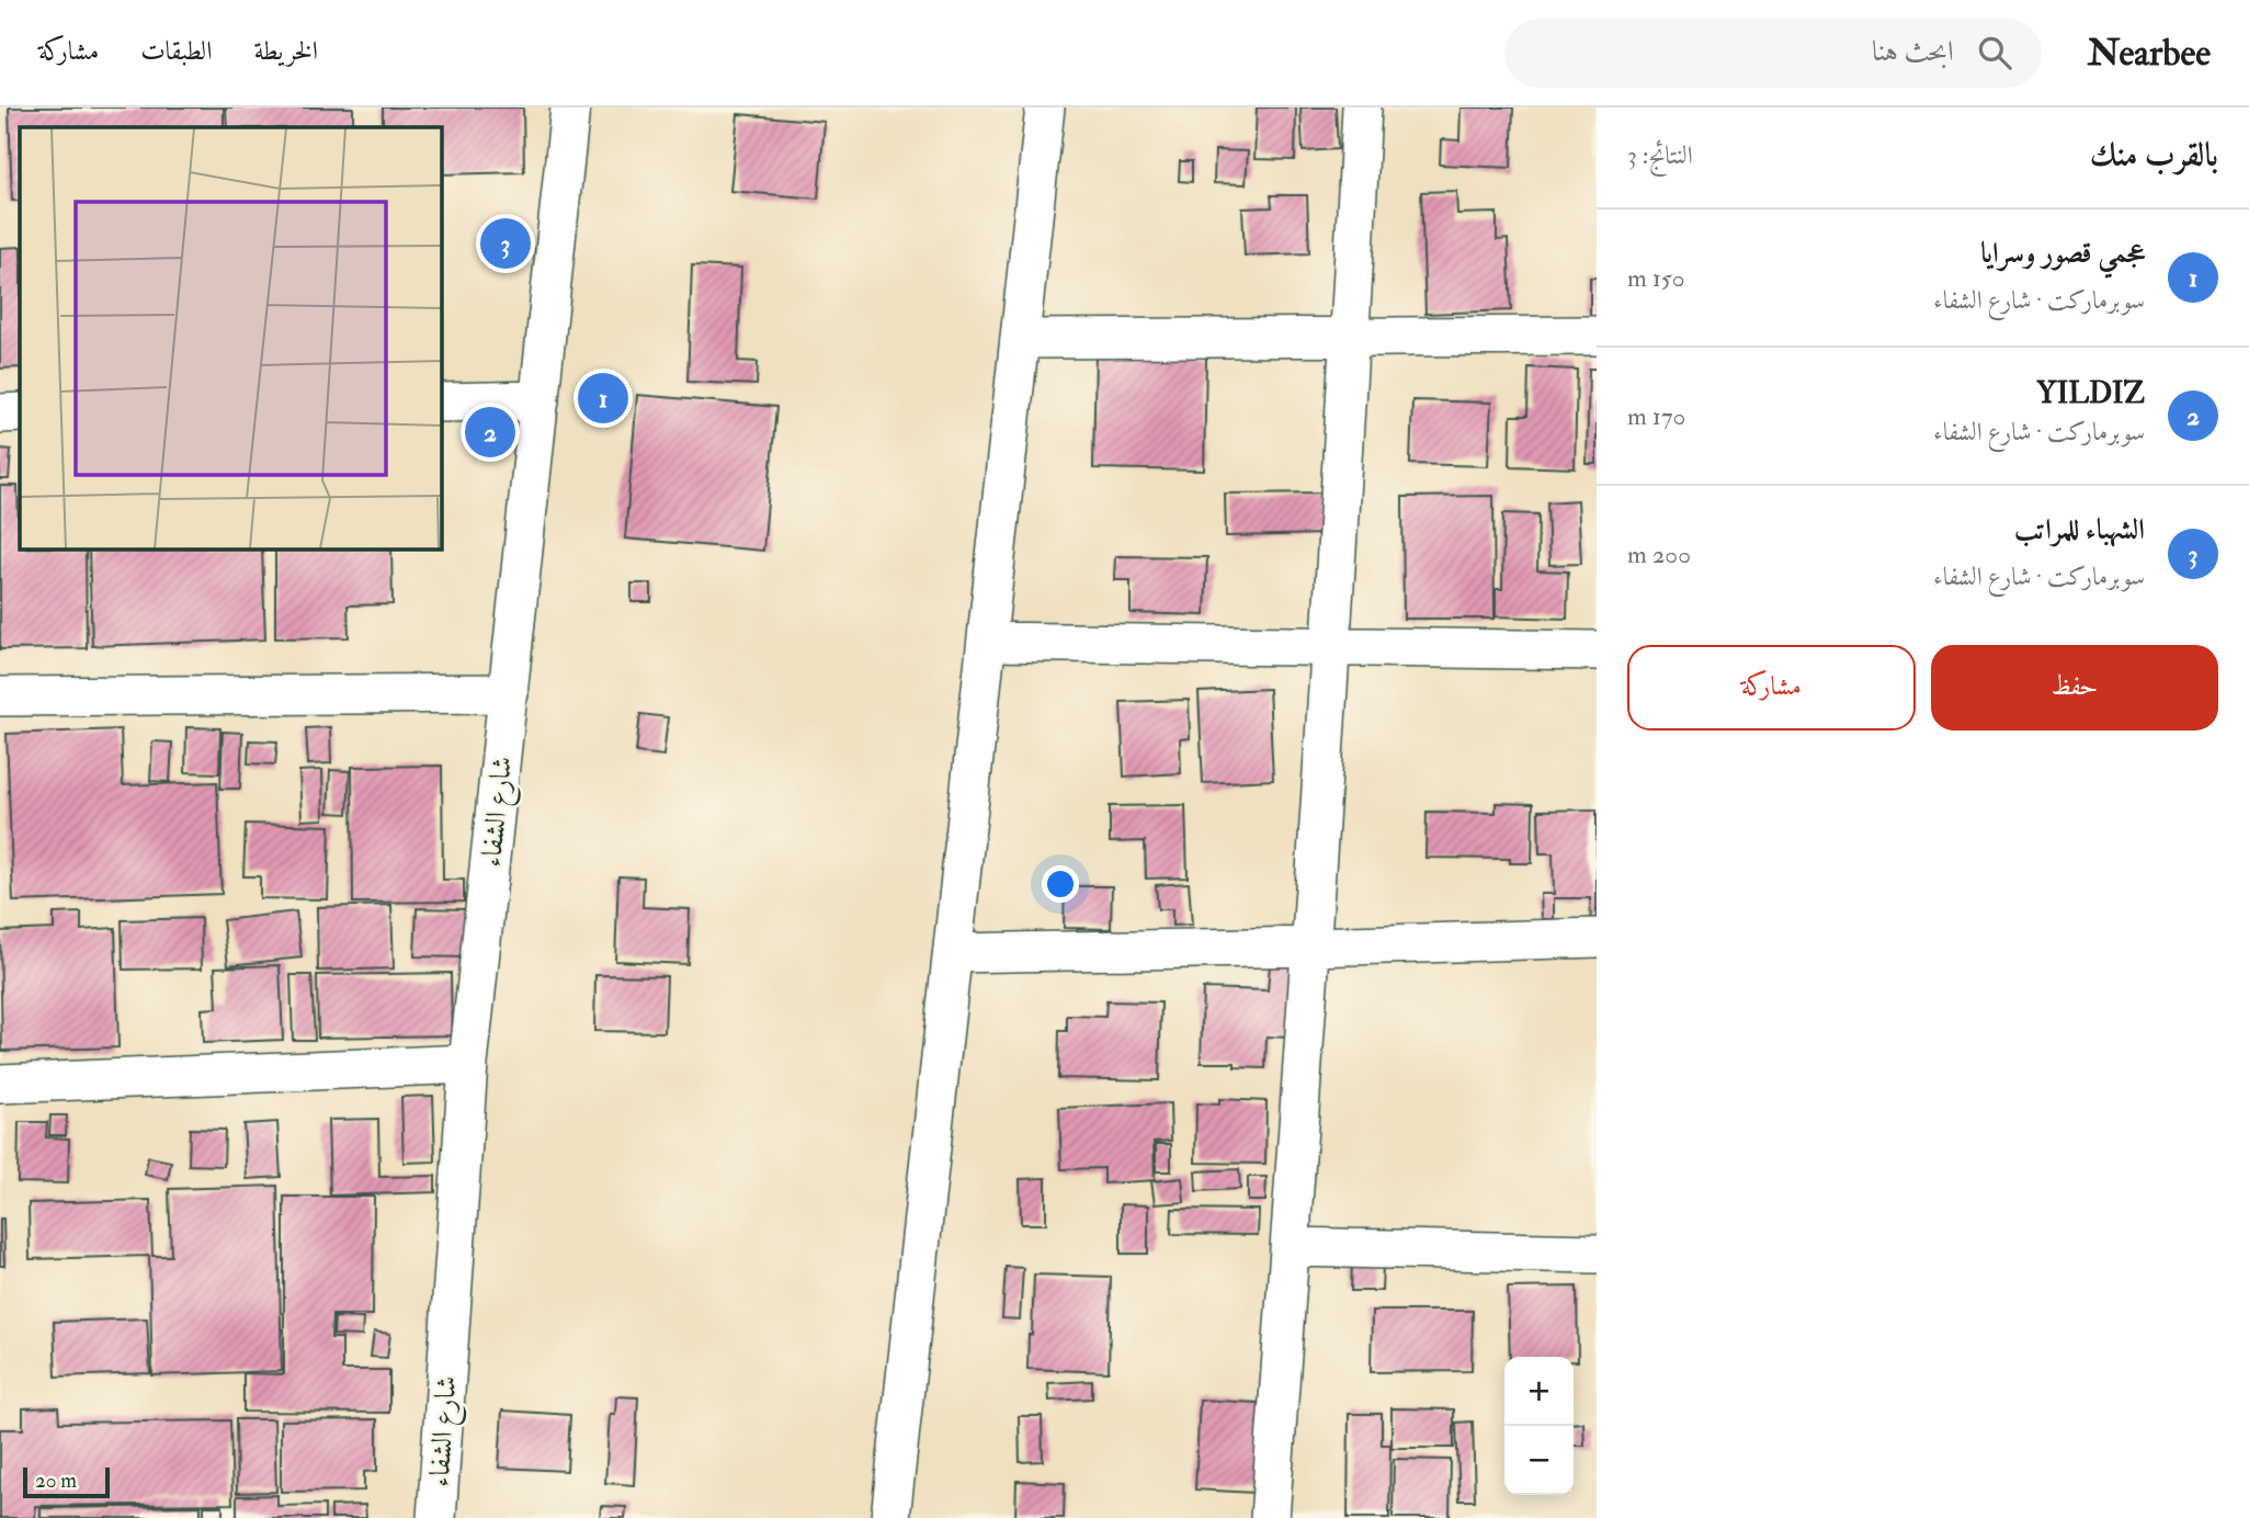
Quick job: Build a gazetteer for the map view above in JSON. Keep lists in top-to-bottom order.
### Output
{
  "streets": {
    "street": ["شارع الشفاء"]
  },
  "scale_bar": "20 m",
  "page": {
    "header": "Nearbee",
    "search": "ابحث هنا",
    "nav": ["الخريطة", "الطبقات", "مشاركة"],
    "heading": ["بالقرب منك", "النتائج: 3"],
    "list": [
      {
        "mark": "1",
        "name": "عجمي قصور وسرايا",
        "note": "سوبرماركت · شارع الشفاء",
        "value": "150 m"
      },
      {
        "mark": "2",
        "name": "YILDIZ",
        "note": "سوبرماركت · شارع الشفاء",
        "value": "170 m"
      },
      {
        "mark": "3",
        "name": "الشهباء للمراتب",
        "note": "سوبرماركت · شارع الشفاء",
        "value": "200 m"
      }
    ],
    "pins": ["3", "1", "2"],
    "buttons": ["حفظ", "مشاركة"],
    "map_buttons": ["+", "−"],
    "scale": "20 m"
  }
}
